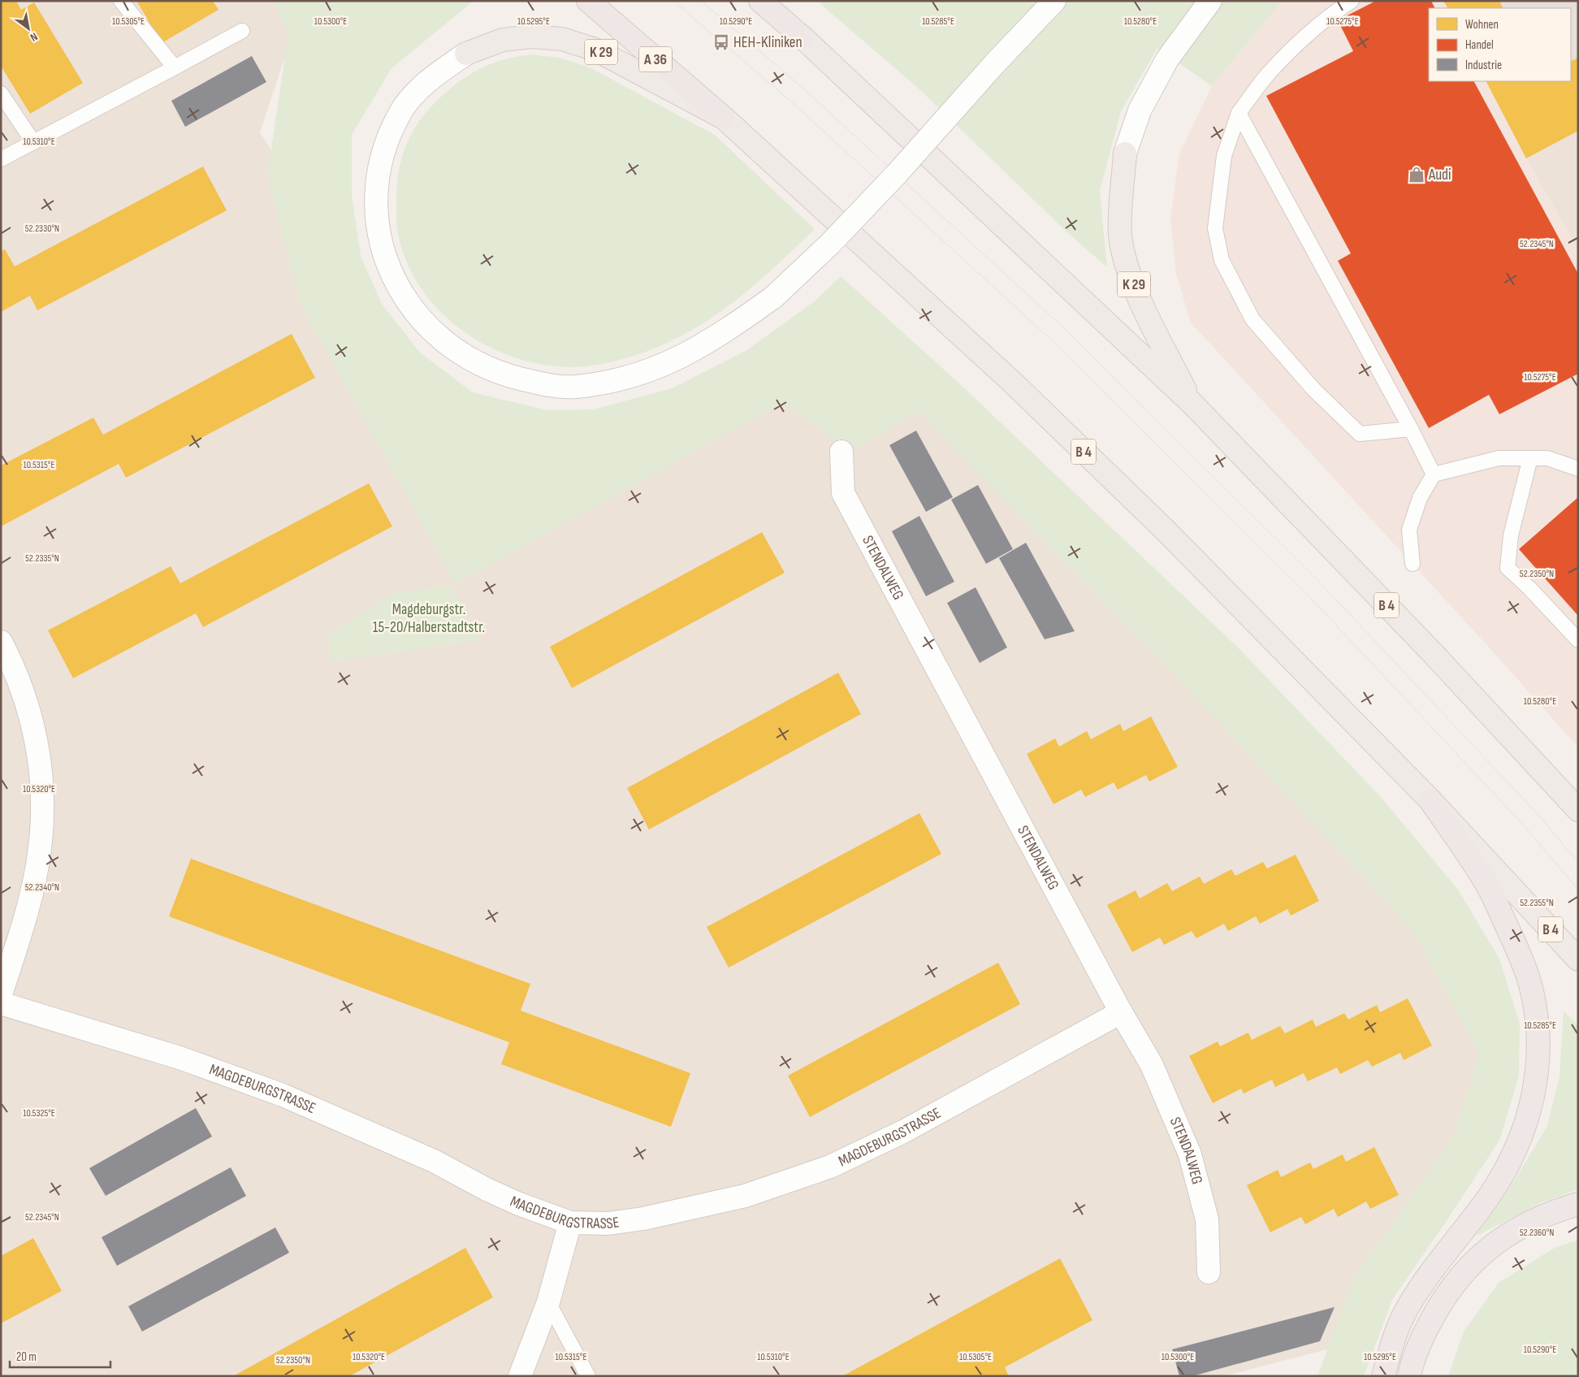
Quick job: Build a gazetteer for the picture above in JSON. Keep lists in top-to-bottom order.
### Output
{
  "streets": {
    "highway": ["K 29", "A 36", "B 4"],
    "street": ["STENDALWEG", "MAGDEBURGSTRASSE"]
  },
  "crossings": [
    ["K 29", "A 36"],
    ["K 29", "B 4"],
    ["A 36", "B 4"],
    ["STENDALWEG", "MAGDEBURGSTRASSE"]
  ],
  "parks": ["Magdeburgstr. 15-20/Halberstadtstr."],
  "places": {
    "bus stop": ["HEH-Kliniken"],
    "shop": ["Audi"]
  },
  "legend": ["Wohnen", "Handel", "Industrie"],
  "scale_bar": "20 m",
  "north": "bottom right",
  "coordinates": [
    "10.5305°E",
    "10.5300°E",
    "10.5295°E",
    "10.5290°E",
    "10.5285°E",
    "10.5280°E",
    "10.5275°E",
    "10.5310°E",
    "52.2330°N",
    "52.2345°N",
    "10.5315°E",
    "52.2335°N",
    "52.2350°N",
    "10.5320°E",
    "52.2340°N",
    "52.2355°N",
    "10.5325°E",
    "52.2360°N"
  ]
}
